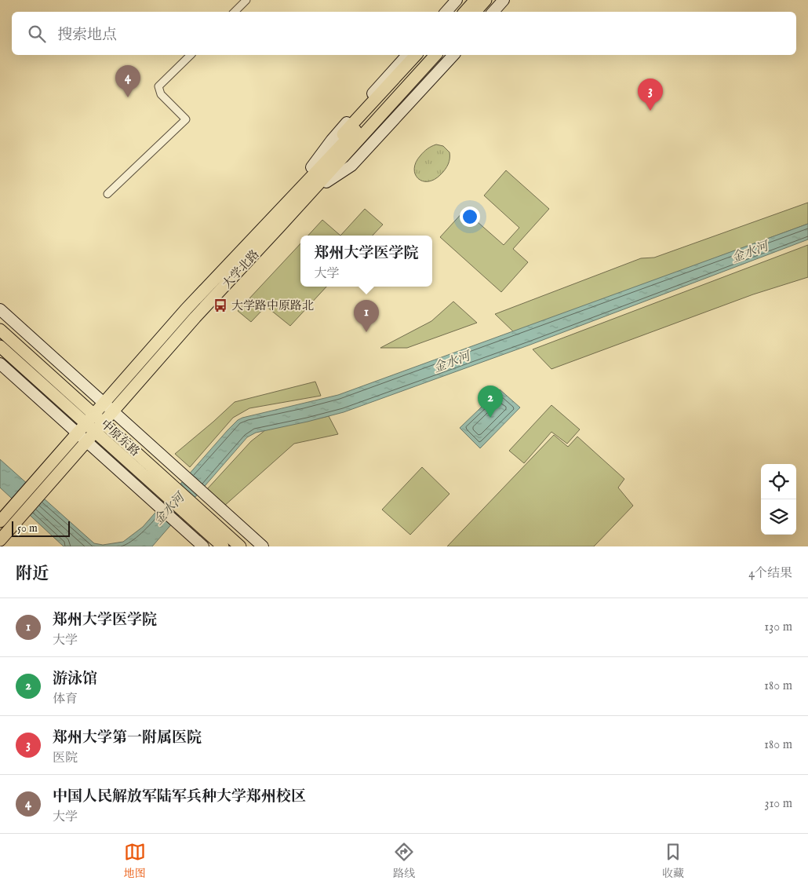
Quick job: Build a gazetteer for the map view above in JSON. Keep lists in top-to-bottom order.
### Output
{
  "streets": {
    "main road": ["大学北路", "中原东路"]
  },
  "crossings": [
    ["大学北路", "中原东路"]
  ],
  "water": ["金水河"],
  "places": {
    "bus stop": ["大学路中原路北"]
  },
  "scale_bar": "50 m",
  "page": {
    "search": "搜索地点",
    "pins": [
      "4",
      "3",
      "1",
      "2"
    ],
    "popup": ["郑州大学医学院", "大学"],
    "scale": "50 m",
    "heading": ["附近", "4个结果"],
    "list": [
      {
        "mark": "1",
        "name": "郑州大学医学院",
        "note": "大学",
        "value": "130 m"
      },
      {
        "mark": "2",
        "name": "游泳馆",
        "note": "体育",
        "value": "180 m"
      },
      {
        "mark": "3",
        "name": "郑州大学第一附属医院",
        "note": "医院",
        "value": "180 m"
      },
      {
        "mark": "4",
        "name": "中国人民解放军陆军兵种大学郑州校区",
        "note": "大学",
        "value": "310 m"
      }
    ],
    "nav": ["地图", "路线", "收藏"]
  }
}
